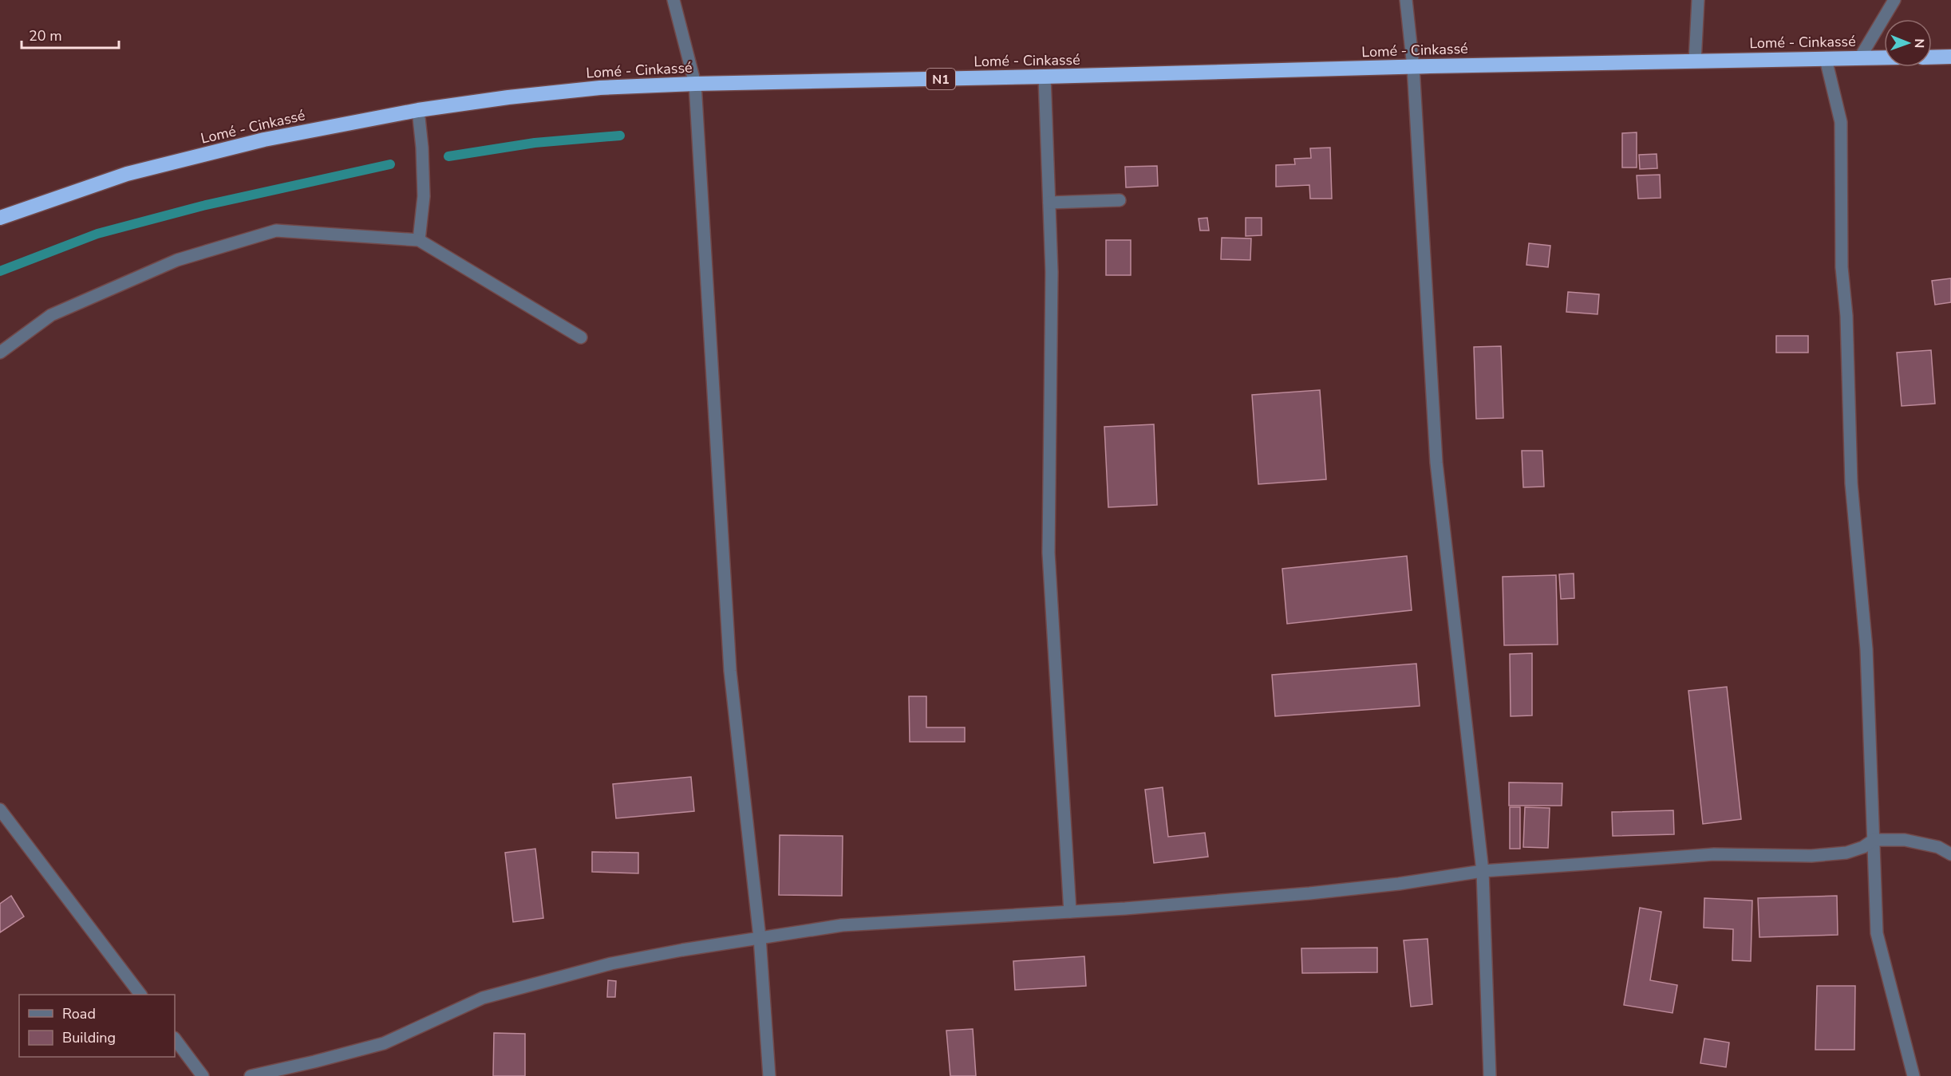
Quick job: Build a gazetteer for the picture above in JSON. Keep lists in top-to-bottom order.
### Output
{
  "streets": {
    "highway": ["Lomé - Cinkassé", "N1"]
  },
  "legend": ["Road", "Building"],
  "scale_bar": "20 m",
  "north": "right"
}
